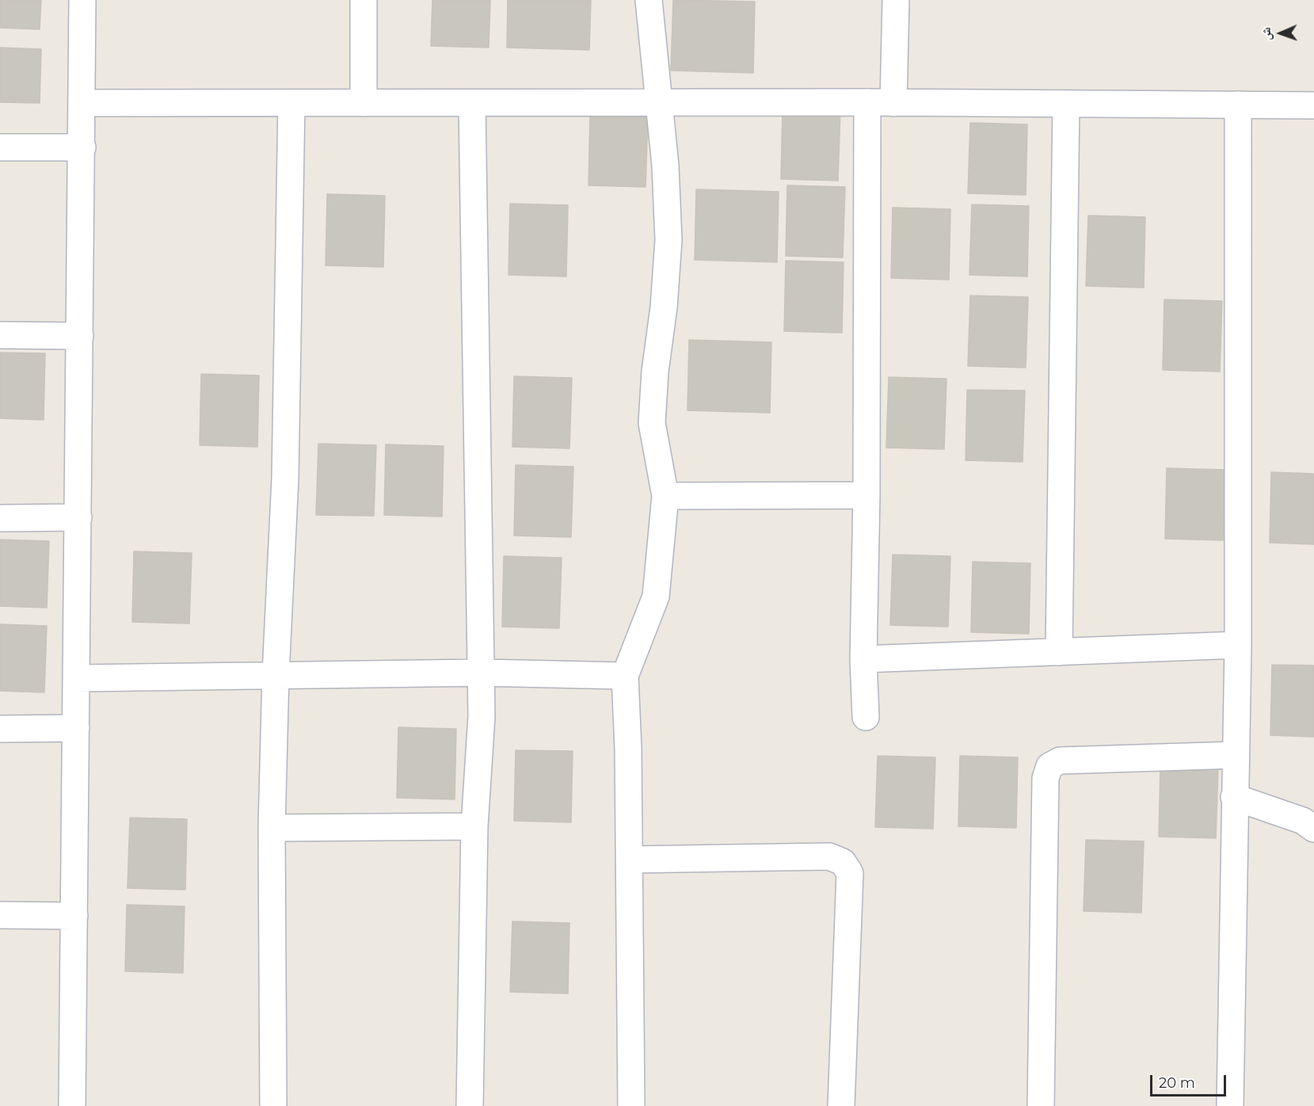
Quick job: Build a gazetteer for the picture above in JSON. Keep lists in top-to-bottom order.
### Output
{
  "scale_bar": "20 m",
  "north": "left"
}
